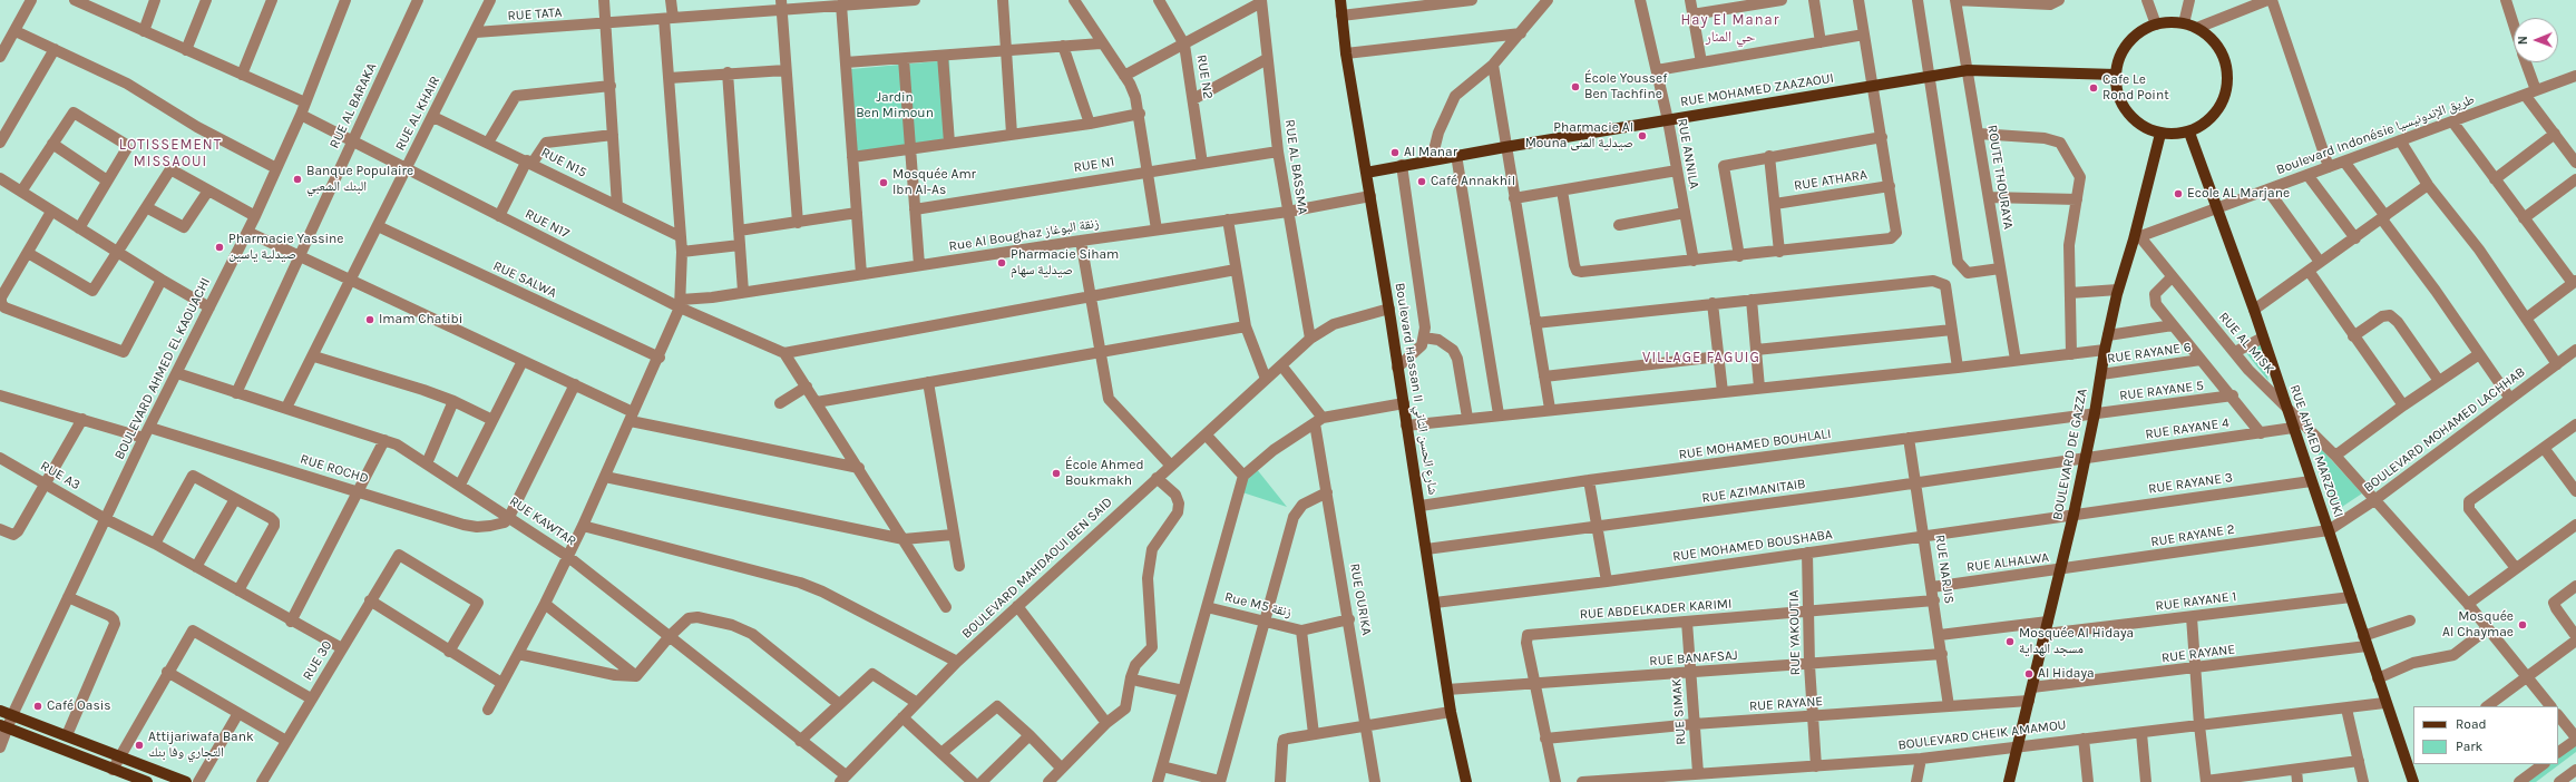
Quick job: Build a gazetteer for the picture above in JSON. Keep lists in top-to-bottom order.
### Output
{
  "streets": {
    "main road": [
      "RUE MOHAMED ZAAZAOUI",
      "Boulevard Hassan II شارع الحسن الثاني",
      "RUE AHMED MARZOUKI",
      "BOULEVARD DE GAZZA"
    ],
    "street": [
      "RUE TATA",
      "RUE N2",
      "RUE AL BARAKA",
      "RUE AL KHAIR",
      "Boulevard Indonésie طريق الإندونيسيا",
      "RUE ANNILA",
      "RUE N15",
      "RUE N1",
      "RUE AL BASSMA",
      "ROUTE THOURAYA",
      "RUE ATHARA",
      "RUE N17",
      "Rue Al Boughaz زنقة البوغاز",
      "RUE SALWA",
      "RUE AL MISK",
      "RUE RAYANE 6",
      "BOULEVARD AHMED EL KAOUACHI",
      "RUE RAYANE 5",
      "RUE RAYANE 4",
      "BOULEVARD MOHAMED LACHHAB",
      "RUE MOHAMED BOUHLALI",
      "RUE ROCHD",
      "RUE A3",
      "RUE RAYANE 3",
      "RUE AZIMANITAIB",
      "RUE KAWTAR",
      "RUE RAYANE 2",
      "RUE MOHAMED BOUSHABA",
      "RUE ALHALWA",
      "BOULEVARD MAHDAOUI BEN SAID",
      "RUE NARJIS",
      "RUE OURIKA",
      "RUE RAYANE 1",
      "Rue M5 زنقة",
      "RUE ABDELKADER KARIMI",
      "RUE YAKOUTIA",
      "RUE RAYANE",
      "RUE BANAFSAJ",
      "RUE 30",
      "RUE SIMAK",
      "BOULEVARD CHEIK AMAMOU"
    ]
  },
  "crossings": [
    ["RUE TATA", "RUE AL KHAIR"],
    ["RUE N2", "RUE N1"],
    ["RUE MOHAMED ZAAZAOUI", "RUE ANNILA"],
    ["RUE MOHAMED ZAAZAOUI", "ROUTE THOURAYA"],
    ["RUE MOHAMED ZAAZAOUI", "Boulevard Hassan II شارع الحسن الثاني"],
    ["RUE MOHAMED ZAAZAOUI", "RUE AHMED MARZOUKI"],
    ["RUE MOHAMED ZAAZAOUI", "BOULEVARD DE GAZZA"],
    ["RUE AL BARAKA", "RUE N17"],
    ["RUE AL BARAKA", "RUE KAWTAR"],
    ["RUE AL KHAIR", "RUE N15"],
    ["RUE AL KHAIR", "RUE N17"],
    ["RUE AL KHAIR", "RUE SALWA"],
    ["RUE AL KHAIR", "RUE KAWTAR"],
    ["Boulevard Indonésie طريق الإندونيسيا", "RUE AL MISK"],
    ["Boulevard Indonésie طريق الإندونيسيا", "RUE AHMED MARZOUKI"],
    ["Boulevard Indonésie طريق الإندونيسيا", "BOULEVARD DE GAZZA"],
    ["RUE N1", "RUE AL BASSMA"],
    ["RUE AL BASSMA", "Rue Al Boughaz زنقة البوغاز"],
    ["RUE AL BASSMA", "BOULEVARD MAHDAOUI BEN SAID"],
    ["RUE N17", "Rue Al Boughaz زنقة البوغاز"],
    ["RUE N17", "BOULEVARD AHMED EL KAOUACHI"],
    ["Rue Al Boughaz زنقة البوغاز", "Boulevard Hassan II شارع الحسن الثاني"],
    ["RUE AL MISK", "BOULEVARD MOHAMED LACHHAB"],
    ["RUE AL MISK", "RUE AHMED MARZOUKI"],
    ["RUE AL MISK", "BOULEVARD DE GAZZA"],
    ["RUE RAYANE 6", "BOULEVARD DE GAZZA"],
    ["BOULEVARD AHMED EL KAOUACHI", "RUE ROCHD"],
    ["BOULEVARD AHMED EL KAOUACHI", "RUE A3"],
    ["BOULEVARD AHMED EL KAOUACHI", "RUE KAWTAR"],
    ["Boulevard Hassan II شارع الحسن الثاني", "RUE MOHAMED BOUHLALI"],
    ["Boulevard Hassan II شارع الحسن الثاني", "RUE AZIMANITAIB"],
    ["Boulevard Hassan II شارع الحسن الثاني", "RUE MOHAMED BOUSHABA"],
    ["Boulevard Hassan II شارع الحسن الثاني", "BOULEVARD MAHDAOUI BEN SAID"],
    ["Boulevard Hassan II شارع الحسن الثاني", "RUE BANAFSAJ"],
    ["RUE RAYANE 5", "RUE MOHAMED BOUHLALI"],
    ["RUE RAYANE 5", "BOULEVARD DE GAZZA"],
    ["RUE RAYANE 4", "RUE AHMED MARZOUKI"],
    ["RUE RAYANE 4", "BOULEVARD DE GAZZA"],
    ["RUE RAYANE 4", "RUE AZIMANITAIB"],
    ["BOULEVARD MOHAMED LACHHAB", "RUE AHMED MARZOUKI"],
    ["BOULEVARD MOHAMED LACHHAB", "RUE RAYANE 2"],
    ["RUE MOHAMED BOUHLALI", "BOULEVARD DE GAZZA"],
    ["RUE MOHAMED BOUHLALI", "RUE NARJIS"],
    ["RUE AHMED MARZOUKI", "BOULEVARD DE GAZZA"],
    ["RUE AHMED MARZOUKI", "RUE RAYANE 3"],
    ["RUE AHMED MARZOUKI", "RUE RAYANE 2"],
    ["RUE AHMED MARZOUKI", "RUE RAYANE 1"],
    ["RUE AHMED MARZOUKI", "RUE RAYANE"],
    ["RUE AHMED MARZOUKI", "BOULEVARD CHEIK AMAMOU"],
    ["BOULEVARD DE GAZZA", "RUE RAYANE 3"],
    ["BOULEVARD DE GAZZA", "RUE AZIMANITAIB"],
    ["BOULEVARD DE GAZZA", "RUE RAYANE 2"],
    ["BOULEVARD DE GAZZA", "RUE MOHAMED BOUSHABA"],
    ["BOULEVARD DE GAZZA", "RUE ALHALWA"],
    ["BOULEVARD DE GAZZA", "RUE RAYANE 1"],
    ["BOULEVARD DE GAZZA", "RUE RAYANE"],
    ["BOULEVARD DE GAZZA", "BOULEVARD CHEIK AMAMOU"],
    ["RUE ROCHD", "RUE KAWTAR"],
    ["RUE A3", "RUE 30"],
    ["RUE RAYANE 3", "RUE MOHAMED BOUSHABA"],
    ["RUE AZIMANITAIB", "RUE NARJIS"],
    ["RUE KAWTAR", "BOULEVARD MAHDAOUI BEN SAID"],
    ["RUE RAYANE 2", "RUE ALHALWA"],
    ["RUE MOHAMED BOUSHABA", "RUE NARJIS"],
    ["RUE MOHAMED BOUSHABA", "RUE YAKOUTIA"],
    ["RUE ALHALWA", "RUE NARJIS"],
    ["BOULEVARD MAHDAOUI BEN SAID", "RUE OURIKA"],
    ["RUE NARJIS", "RUE ABDELKADER KARIMI"],
    ["RUE NARJIS", "RUE RAYANE"],
    ["RUE NARJIS", "RUE BANAFSAJ"],
    ["RUE ABDELKADER KARIMI", "RUE YAKOUTIA"],
    ["RUE ABDELKADER KARIMI", "RUE RAYANE"],
    ["RUE ABDELKADER KARIMI", "RUE BANAFSAJ"],
    ["RUE ABDELKADER KARIMI", "RUE SIMAK"],
    ["RUE YAKOUTIA", "RUE RAYANE"],
    ["RUE YAKOUTIA", "RUE BANAFSAJ"],
    ["RUE YAKOUTIA", "BOULEVARD CHEIK AMAMOU"],
    ["RUE RAYANE", "RUE SIMAK"],
    ["RUE BANAFSAJ", "RUE SIMAK"],
    ["RUE SIMAK", "BOULEVARD CHEIK AMAMOU"]
  ],
  "districts": ["Hay El Manar حي المنار", "LOTISSEMENT MISSAOUI", "VILLAGE FAGUIG"],
  "parks": ["Jardin Ben Mimoun"],
  "places": [
    "École Youssef Ben Tachfine",
    "Cafe Le Rond Point",
    "Pharmacie Al Mouna صيدلية المنى",
    "Al Manar",
    "Banque Populaire البنك الشعبي",
    "Café Annakhil",
    "Mosquée Amr Ibn Al-As",
    "Ecole AL Marjane",
    "Pharmacie Yassine صيدلية ياسين",
    "Pharmacie Siham صيدلية سهام",
    "Imam Chatibi",
    "École Ahmed Boukmakh",
    "Mosquée Al Chaymae",
    "Mosquée Al Hidaya مسجد الهداية",
    "Al Hidaya",
    "Café Oasis",
    "Attijariwafa Bank التجاري وفا بنك"
  ],
  "legend": ["Road", "Park"],
  "north": "left"
}
